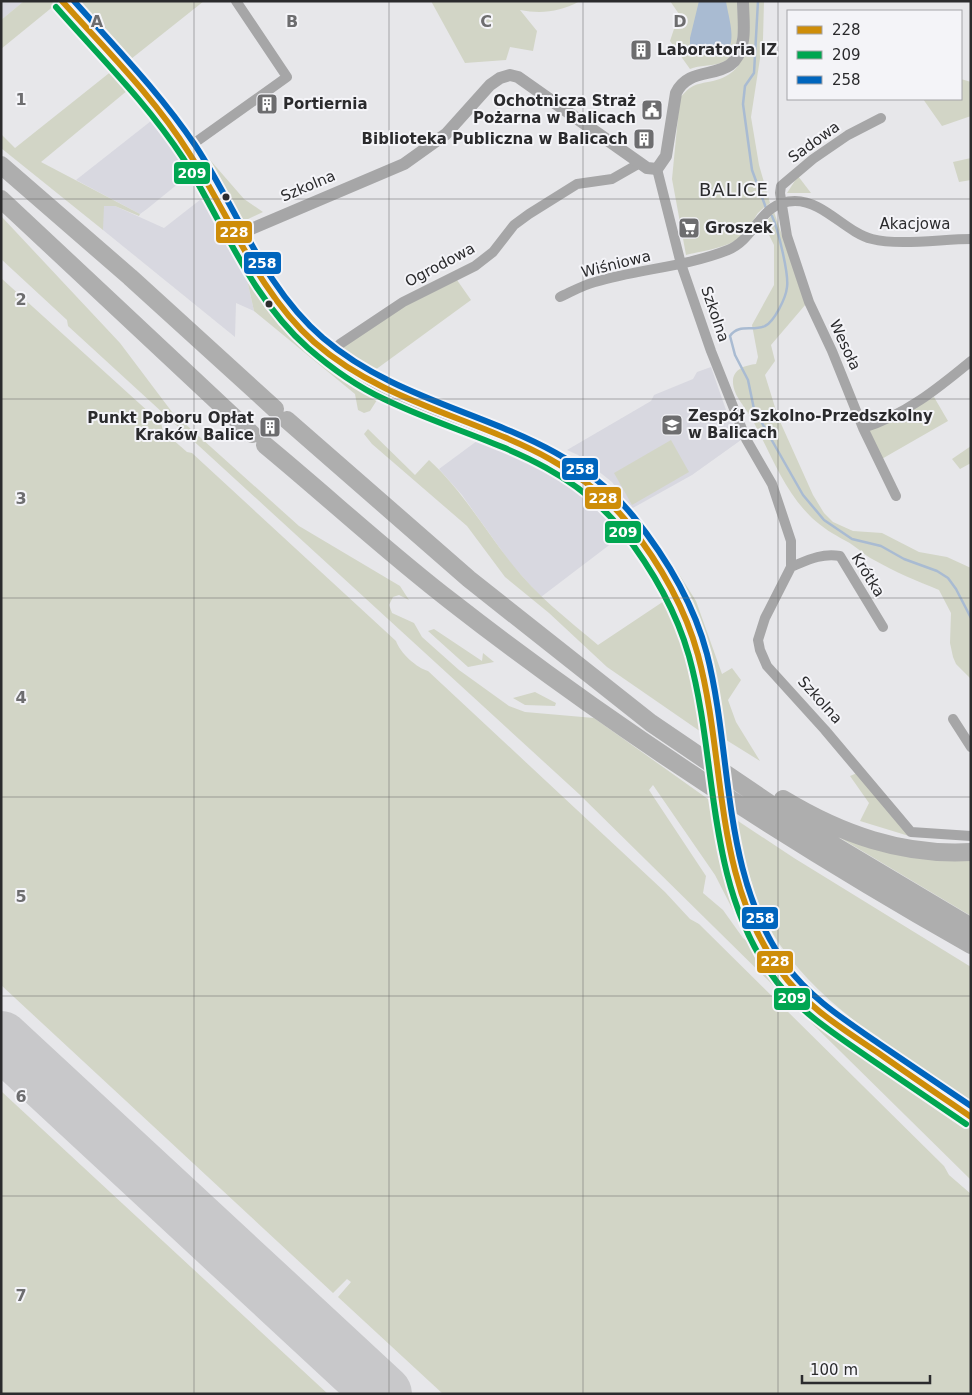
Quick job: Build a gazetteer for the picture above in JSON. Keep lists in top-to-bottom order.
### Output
{
  "streets": {
    "street": [
      "Sadowa",
      "Szkolna",
      "Akacjowa",
      "Wiśniowa",
      "Ogrodowa",
      "Wesoła",
      "Krótka"
    ]
  },
  "crossings": [
    ["Sadowa", "Akacjowa"],
    ["Sadowa", "Wesoła"],
    ["Szkolna", "Wiśniowa"],
    ["Szkolna", "Ogrodowa"],
    ["Szkolna", "Krótka"],
    ["Akacjowa", "Wesoła"]
  ],
  "districts": ["BALICE"],
  "places": {
    "building": [
      "Laboratoria IZ",
      "Portiernia",
      "Biblioteka Publiczna w Balicach",
      "Punkt Poboru Opłat Kraków Balice"
    ],
    "public building": ["Ochotnicza Straż Pożarna w Balicach"],
    "supermarket": ["Groszek"],
    "school or university": ["Zespół Szkolno-Przedszkolny w Balicach"]
  },
  "lines": ["transit line 228", "transit line 258", "transit line 209"],
  "legend": ["228", "209", "258"],
  "scale_bar": "100 m",
  "grid": {
    "columns": [
      "A",
      "B",
      "C",
      "D"
    ],
    "rows": [
      "1",
      "2",
      "3",
      "4",
      "5",
      "6",
      "7"
    ]
  }
}
